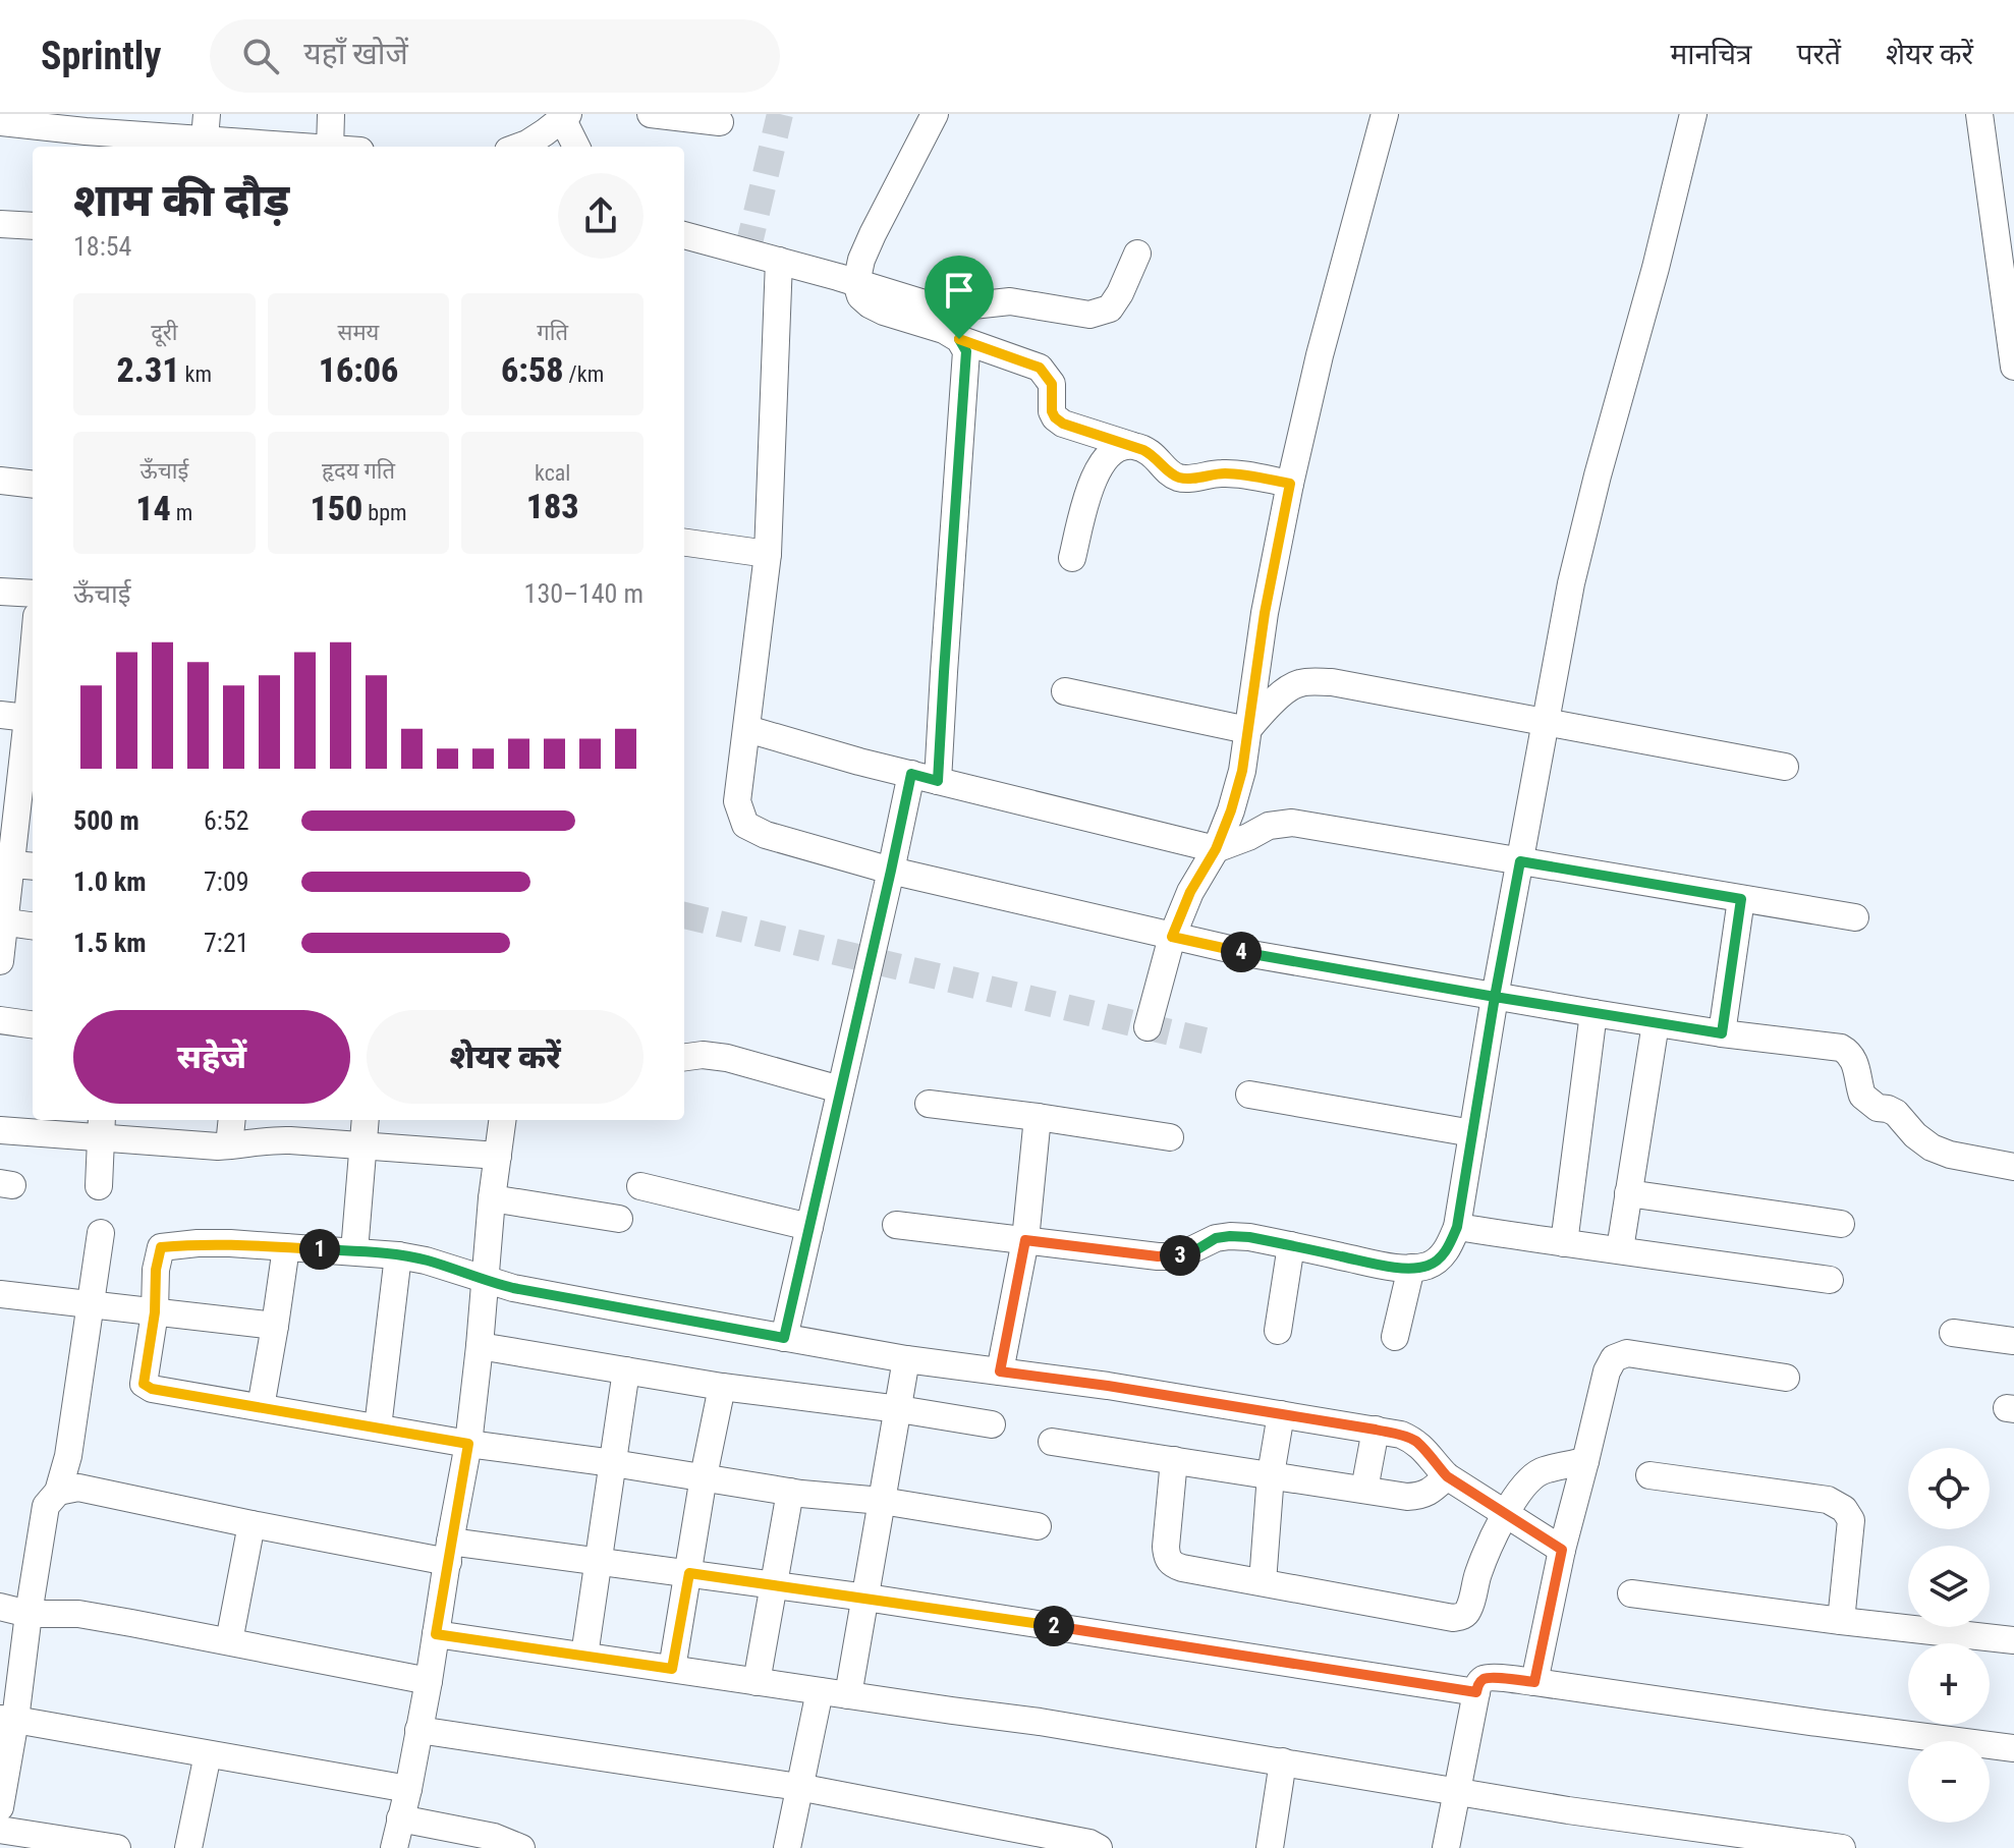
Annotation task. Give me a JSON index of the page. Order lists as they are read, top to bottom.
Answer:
{
  "page": {
    "header": "Sprintly",
    "search": "यहाँ खोजें",
    "nav": ["मानचित्र", "परतें", "शेयर करें"],
    "heading": ["शाम की दौड़", "18:54"],
    "stats": [
      ["दूरी", "2.31 km"],
      ["समय", "16:06"],
      ["गति", "6:58 /km"],
      ["ऊँचाई", "14 m"],
      ["हृदय गति", "150 bpm"],
      ["kcal", "183"]
    ],
    "chart": ["ऊँचाई", "130–140 m"],
    "list": [
      {
        "name": "500 m",
        "note": "6:52"
      },
      {
        "name": "1.0 km",
        "note": "7:09"
      },
      {
        "name": "1.5 km",
        "note": "7:21"
      }
    ],
    "pins": [
      "4",
      "1",
      "3",
      "2"
    ],
    "buttons": ["सहेजें", "शेयर करें"],
    "map_buttons": ["+", "−"]
  }
}
